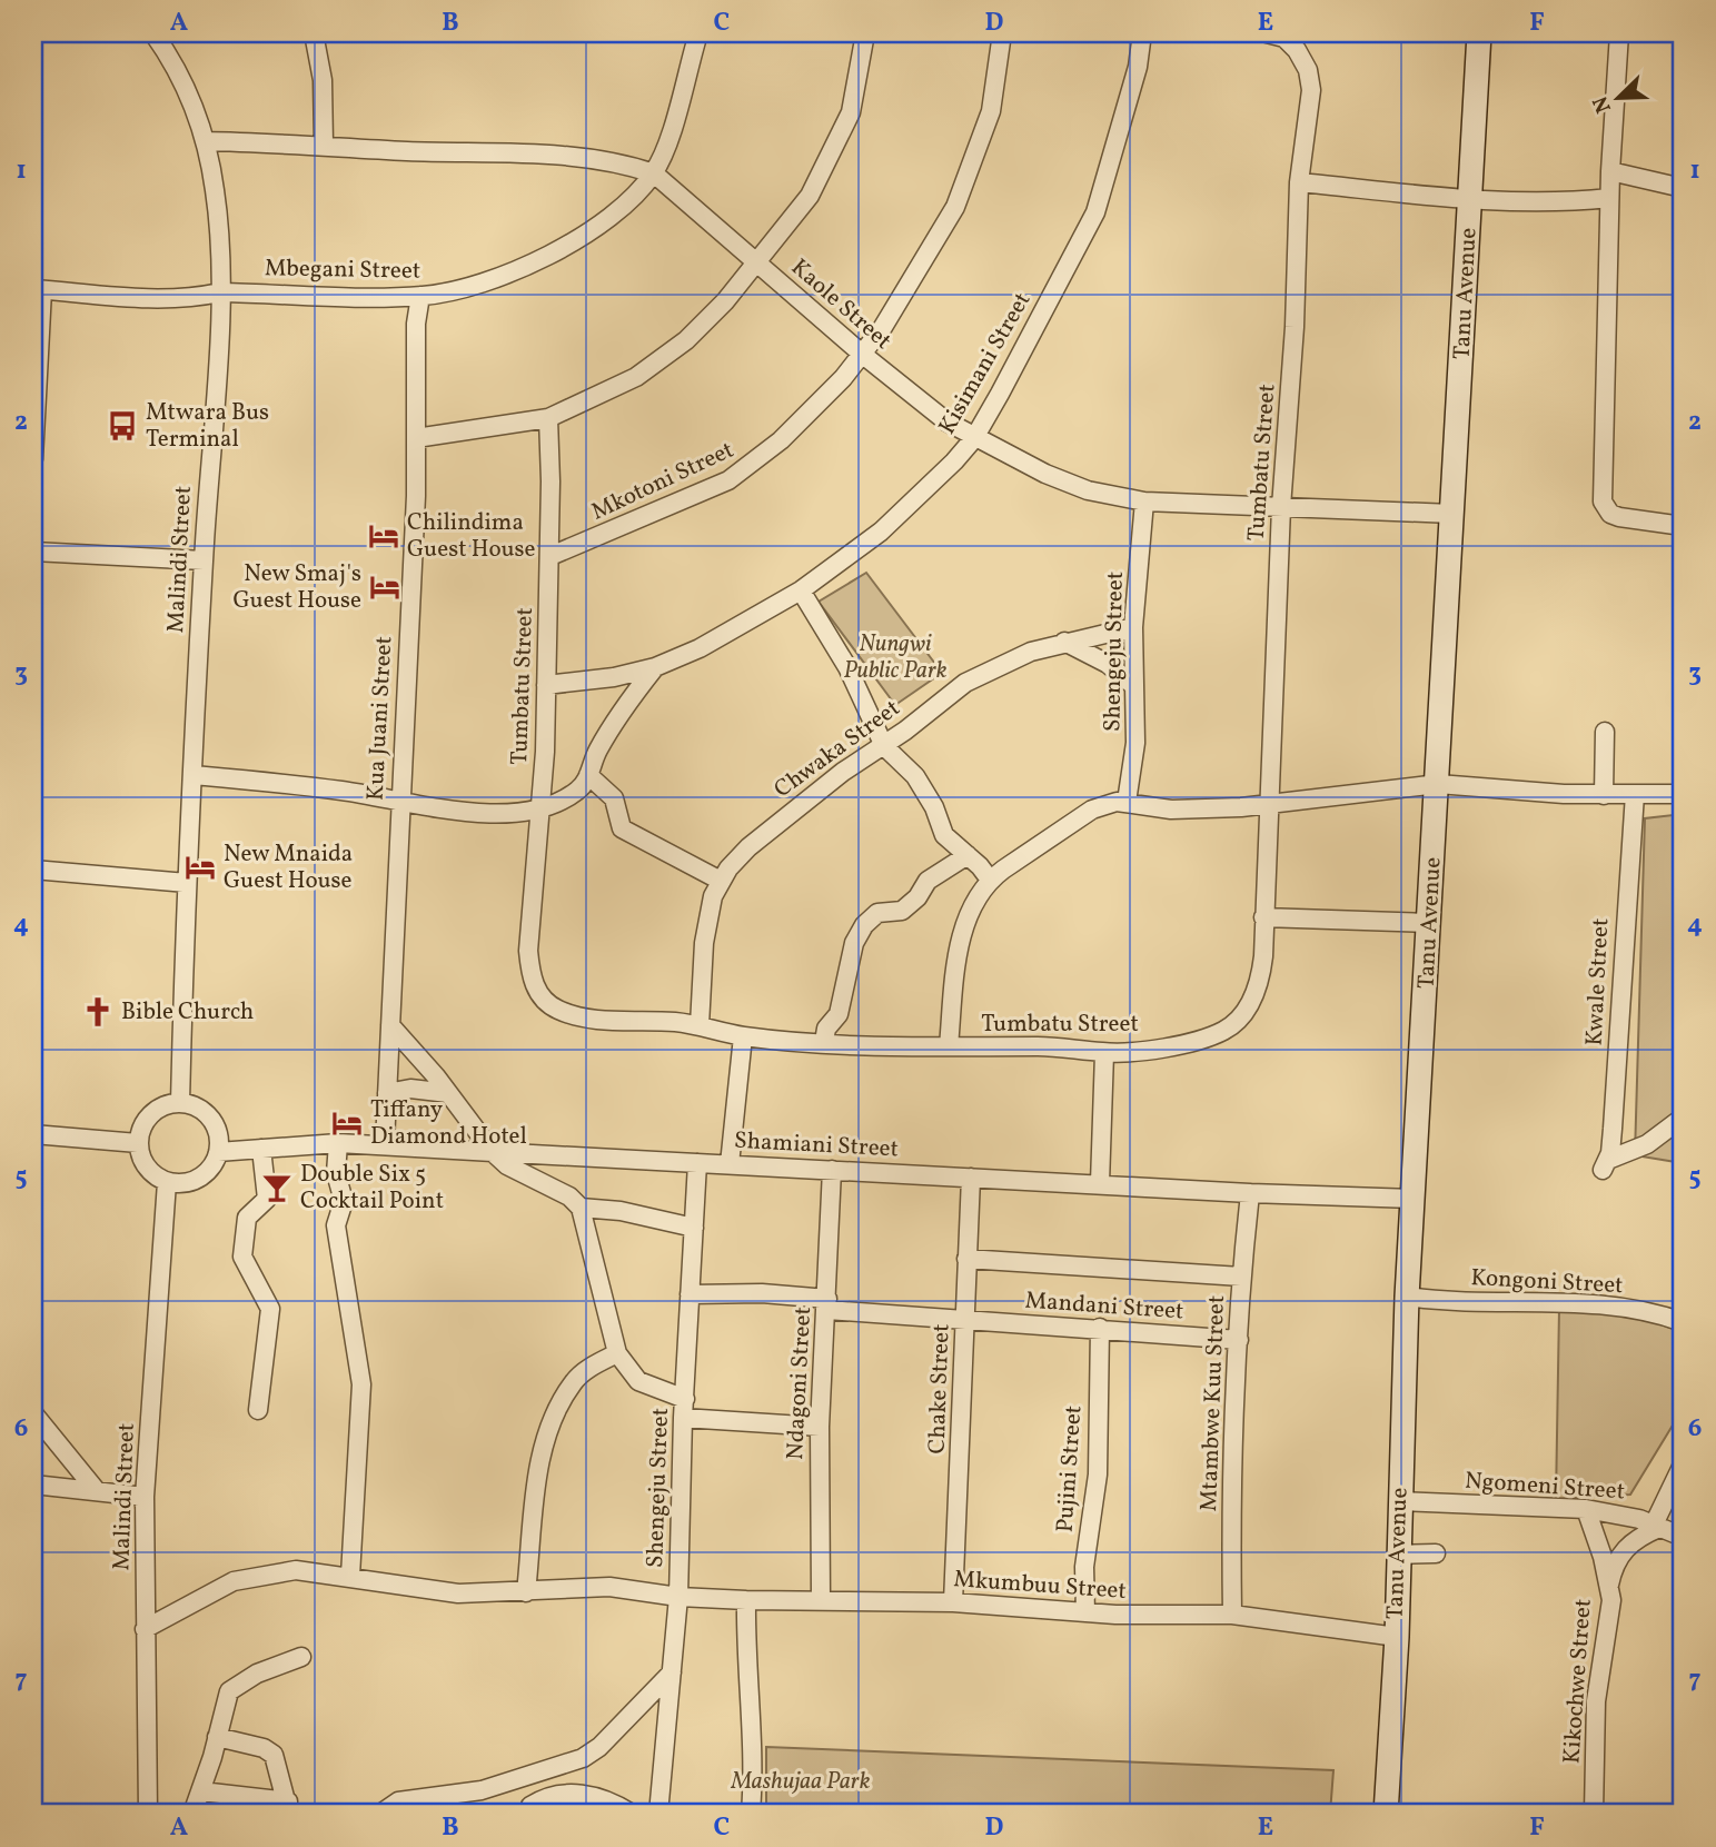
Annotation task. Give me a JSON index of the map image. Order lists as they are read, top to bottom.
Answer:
{
  "streets": {
    "street": [
      "Mbegani Street",
      "Tanu Avenue",
      "Kaole Street",
      "Kisimani Street",
      "Tumbatu Street",
      "Mkotoni Street",
      "Malindi Street",
      "Shengeju Street",
      "Kua Juani Street",
      "Chwaka Street",
      "Kwale Street",
      "Shamiani Street",
      "Kongoni Street",
      "Mandani Street",
      "Ndagoni Street",
      "Chake Street",
      "Mtambwe Kuu Street",
      "Pujini Street",
      "Ngomeni Street",
      "Mkumbuu Street",
      "Kikochwe Street"
    ]
  },
  "crossings": [
    ["Mbegani Street", "Kaole Street"],
    ["Mbegani Street", "Malindi Street"],
    ["Mbegani Street", "Kua Juani Street"],
    ["Tanu Avenue", "Kaole Street"],
    ["Tanu Avenue", "Shamiani Street"],
    ["Tanu Avenue", "Kongoni Street"],
    ["Tanu Avenue", "Ngomeni Street"],
    ["Tanu Avenue", "Mkumbuu Street"],
    ["Kaole Street", "Kisimani Street"],
    ["Kaole Street", "Tumbatu Street"],
    ["Kaole Street", "Mkotoni Street"],
    ["Kaole Street", "Malindi Street"],
    ["Kaole Street", "Shengeju Street"],
    ["Kisimani Street", "Tumbatu Street"],
    ["Tumbatu Street", "Mkotoni Street"],
    ["Tumbatu Street", "Chwaka Street"],
    ["Malindi Street", "Shamiani Street"],
    ["Malindi Street", "Mkumbuu Street"],
    ["Shengeju Street", "Chwaka Street"],
    ["Shengeju Street", "Shamiani Street"],
    ["Shengeju Street", "Mandani Street"],
    ["Shengeju Street", "Mkumbuu Street"],
    ["Kua Juani Street", "Shamiani Street"],
    ["Shamiani Street", "Ndagoni Street"],
    ["Shamiani Street", "Chake Street"],
    ["Shamiani Street", "Mtambwe Kuu Street"],
    ["Mandani Street", "Ndagoni Street"],
    ["Mandani Street", "Chake Street"],
    ["Mandani Street", "Mtambwe Kuu Street"],
    ["Mandani Street", "Pujini Street"],
    ["Ndagoni Street", "Mkumbuu Street"],
    ["Chake Street", "Mkumbuu Street"],
    ["Mtambwe Kuu Street", "Mkumbuu Street"],
    ["Pujini Street", "Mkumbuu Street"],
    ["Ngomeni Street", "Kikochwe Street"]
  ],
  "parks": ["Nungwi Public Park", "Mashujaa Park"],
  "places": {
    "bus stop": ["Mtwara Bus Terminal"],
    "hotel": [
      "Chilindima Guest House",
      "New Smaj's Guest House",
      "New Mnaida Guest House",
      "Tiffany Diamond Hotel"
    ],
    "church": ["Bible Church"],
    "bar": ["Double Six 5 Cocktail Point"]
  },
  "north": "bottom left",
  "grid": {
    "columns": [
      "A",
      "B",
      "C",
      "D",
      "E",
      "F"
    ],
    "rows": [
      "1",
      "2",
      "3",
      "4",
      "5",
      "6",
      "7"
    ]
  }
}
